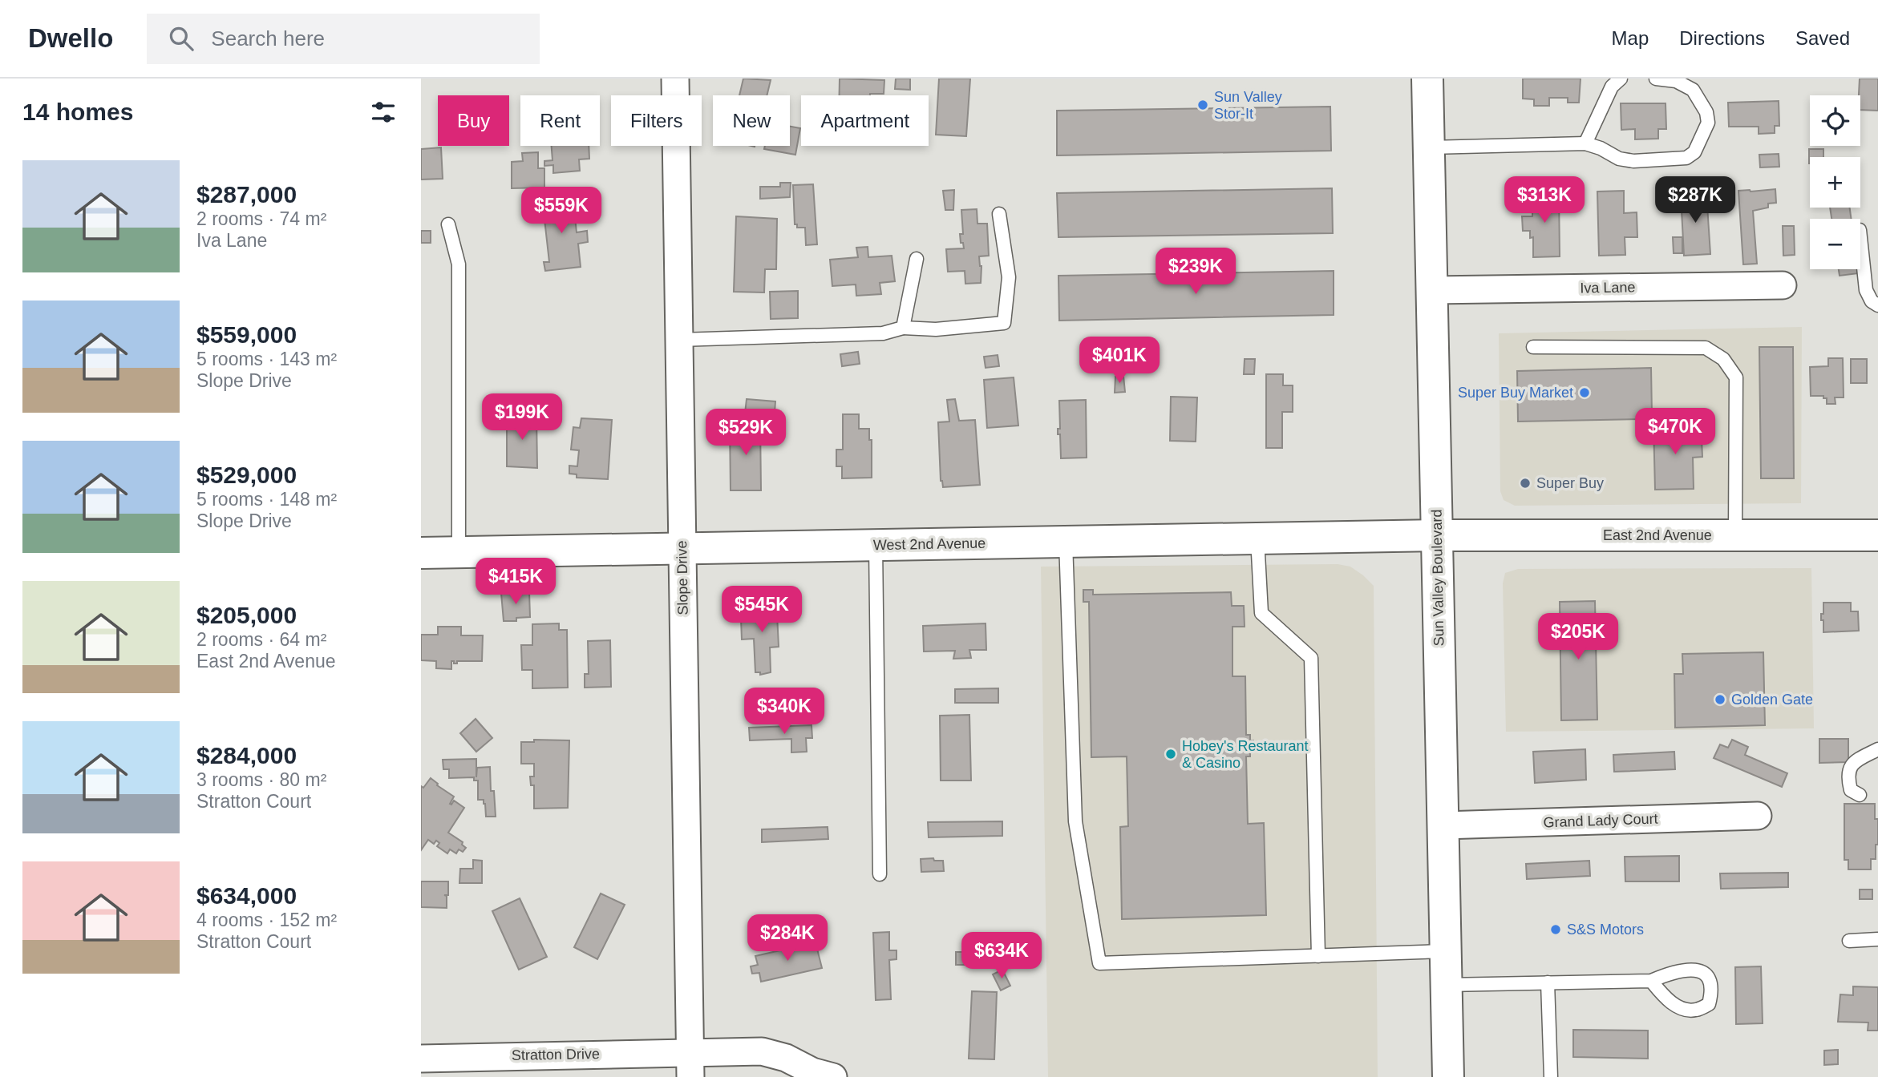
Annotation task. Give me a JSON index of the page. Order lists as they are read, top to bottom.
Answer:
{
  "streets": {
    "street": [
      "Iva Lane",
      "East 2nd Avenue",
      "West 2nd Avenue",
      "Slope Drive",
      "Sun Valley Boulevard",
      "Grand Lady Court",
      "Stratton Drive"
    ]
  },
  "crossings": [
    ["Iva Lane", "Sun Valley Boulevard"],
    ["East 2nd Avenue", "West 2nd Avenue"],
    ["East 2nd Avenue", "Sun Valley Boulevard"],
    ["West 2nd Avenue", "Slope Drive"],
    ["West 2nd Avenue", "Sun Valley Boulevard"],
    ["Slope Drive", "Stratton Drive"],
    ["Sun Valley Boulevard", "Grand Lady Court"]
  ],
  "places": [
    "Sun Valley Stor-It",
    "Super Buy Market",
    "Super Buy",
    "Golden Gate",
    "Hobey's Restaurant & Casino",
    "S&S Motors"
  ],
  "page": {
    "header": "Dwello",
    "search": "Search here",
    "nav": ["Map", "Directions", "Saved"],
    "heading": "14 homes",
    "map_buttons": ["+", "−"],
    "chip": [
      "Buy",
      "Rent",
      "Filters",
      "New",
      "Apartment"
    ],
    "list": [
      {
        "name": "$287,000",
        "note": "2 rooms · 74 m² · Iva Lane"
      },
      {
        "name": "$559,000",
        "note": "5 rooms · 143 m² · Slope Drive"
      },
      {
        "name": "$529,000",
        "note": "5 rooms · 148 m² · Slope Drive"
      },
      {
        "name": "$205,000",
        "note": "2 rooms · 64 m² · East 2nd Avenue"
      },
      {
        "name": "$284,000",
        "note": "3 rooms · 80 m² · Stratton Court"
      },
      {
        "name": "$634,000",
        "note": "4 rooms · 152 m² · Stratton Court"
      }
    ],
    "price": [
      "$313K",
      "$287K",
      "$559K",
      "$239K",
      "$401K",
      "$199K",
      "$470K",
      "$529K",
      "$415K",
      "$545K",
      "$205K",
      "$340K",
      "$284K",
      "$634K"
    ]
  }
}
